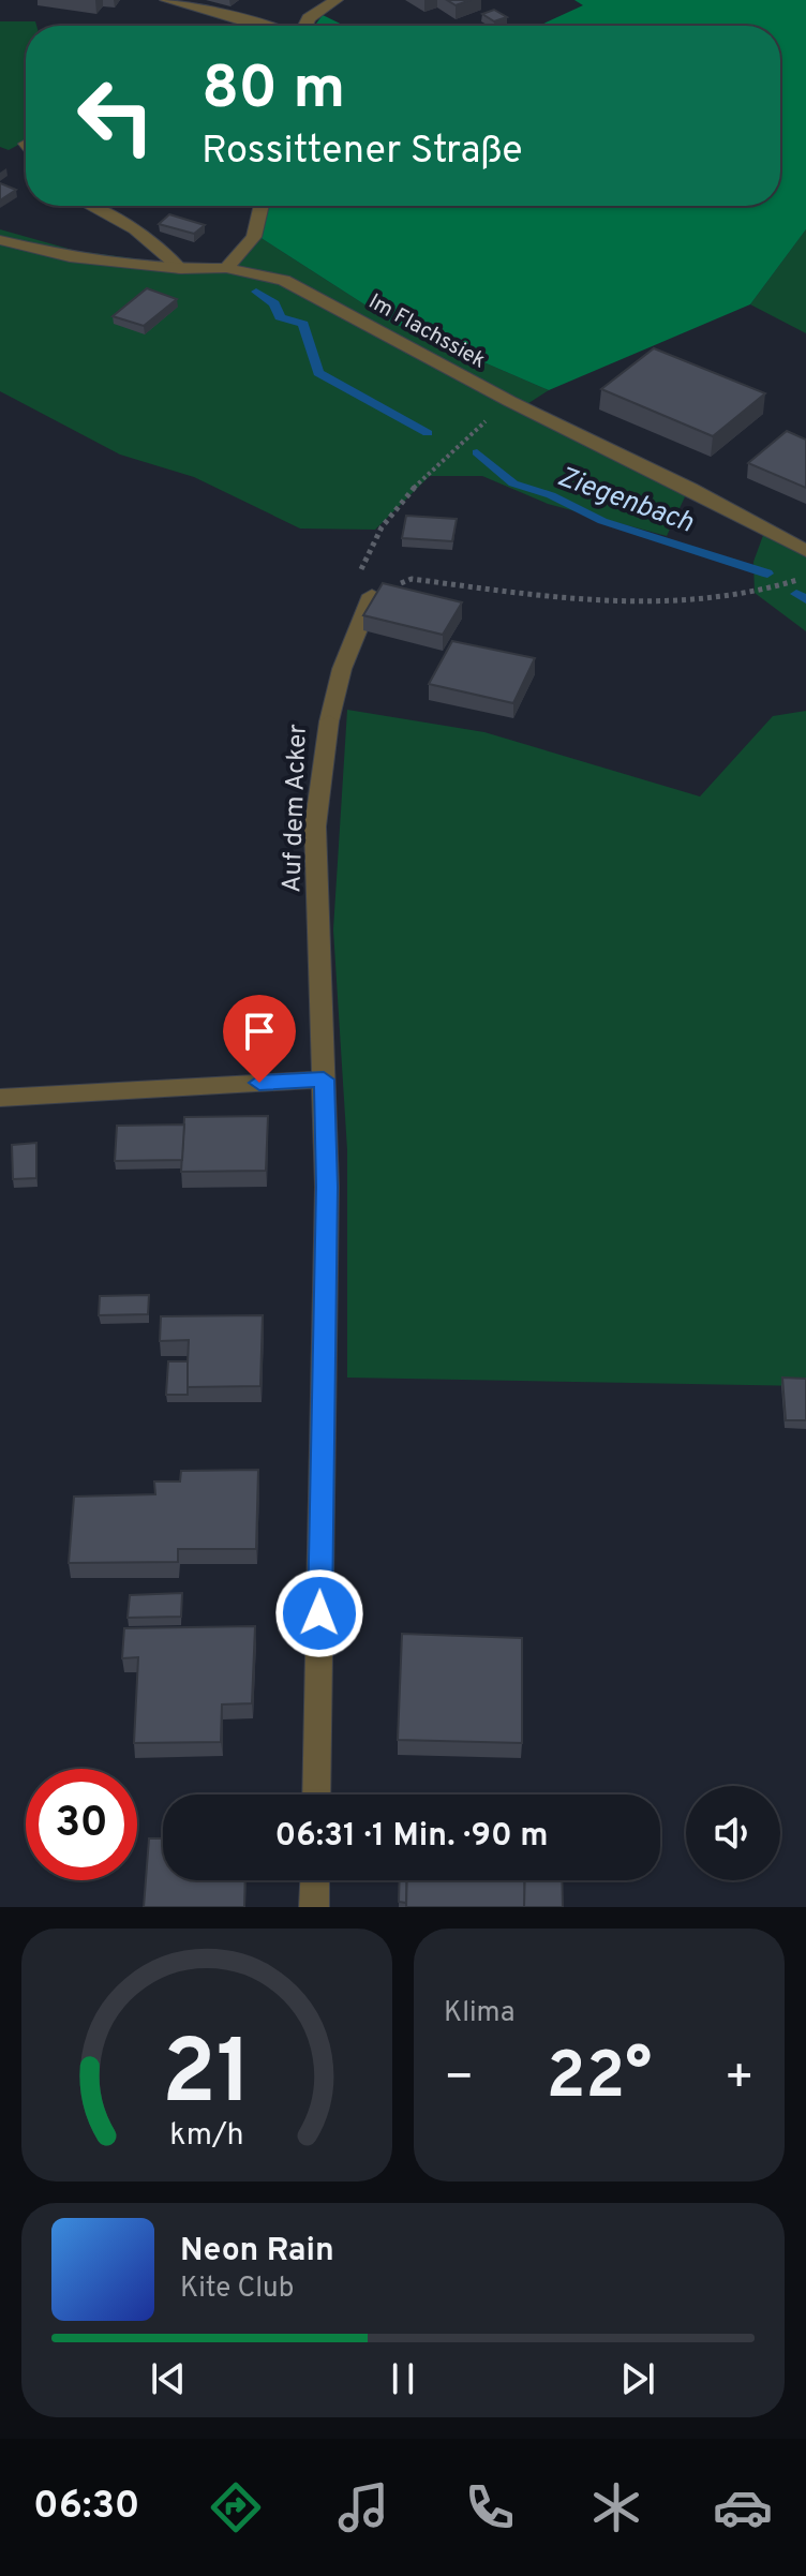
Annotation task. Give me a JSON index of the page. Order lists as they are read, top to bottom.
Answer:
{
  "streets": {
    "street": ["Im Flachssiek", "Auf dem Acker"]
  },
  "water": ["Ziegenbach"],
  "page": {
    "turn": ["80 m", "Rossittener Straße"],
    "limit": "30",
    "trip": "06:31 · 1 Min. · 90 m",
    "tile": "Klima",
    "heat": ["−", "22°", "+"],
    "song": ["Neon Rain", "Kite Club"],
    "tabs": "06:30",
    "gauge": ["21", "km/h"]
  }
}
